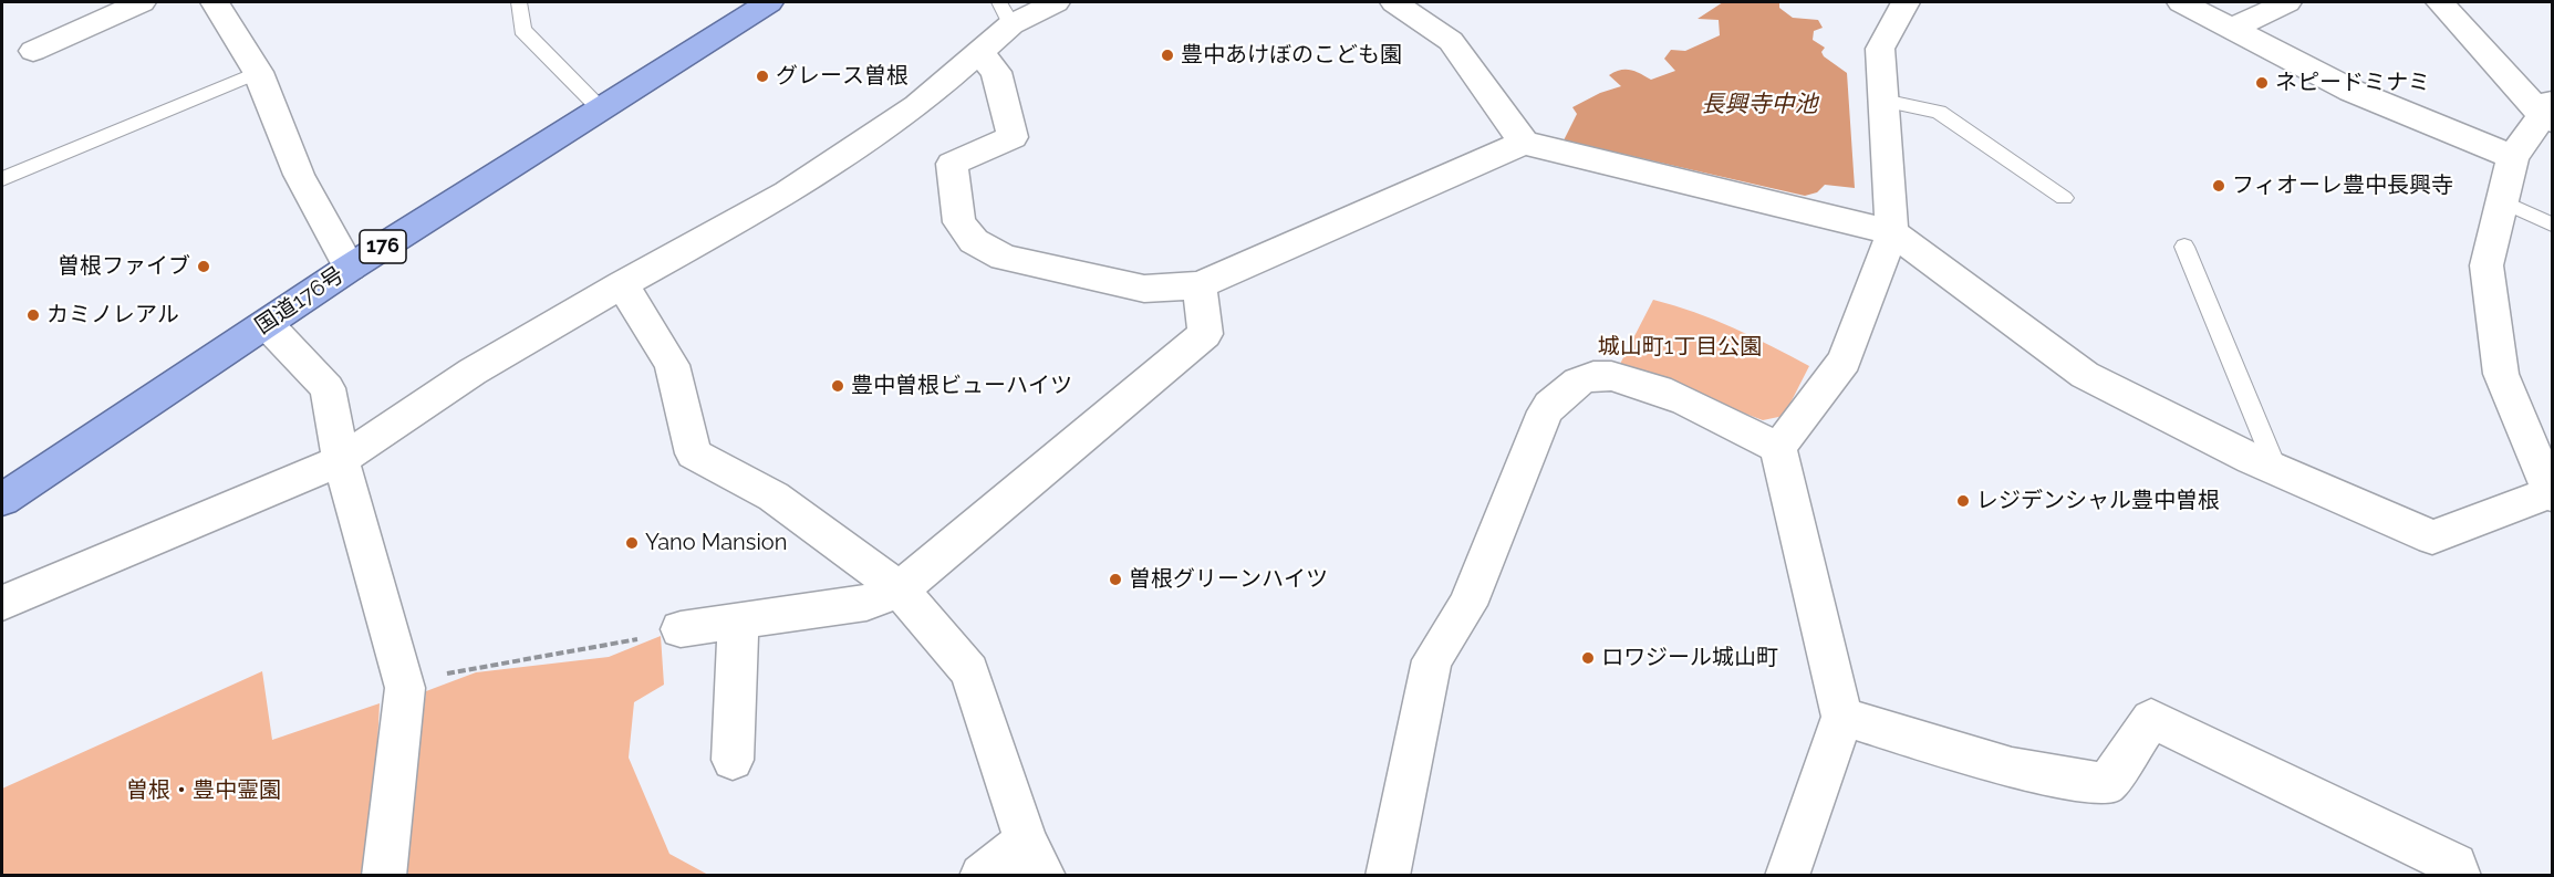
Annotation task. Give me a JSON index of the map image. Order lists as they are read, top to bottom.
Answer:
{
  "streets": {
    "highway": ["176", "国道176号"]
  },
  "water": ["長興寺中池"],
  "parks": ["城山町1丁目公園", "曽根・豊中霊園"],
  "places": [
    "豊中あけぼのこども園",
    "グレース曽根",
    "ネピードミナミ",
    "フィオーレ豊中長興寺",
    "曽根ファイブ",
    "カミノレアル",
    "豊中曽根ビューハイツ",
    "レジデンシャル豊中曽根",
    "Yano Mansion",
    "曽根グリーンハイツ",
    "ロワジール城山町"
  ]
}
